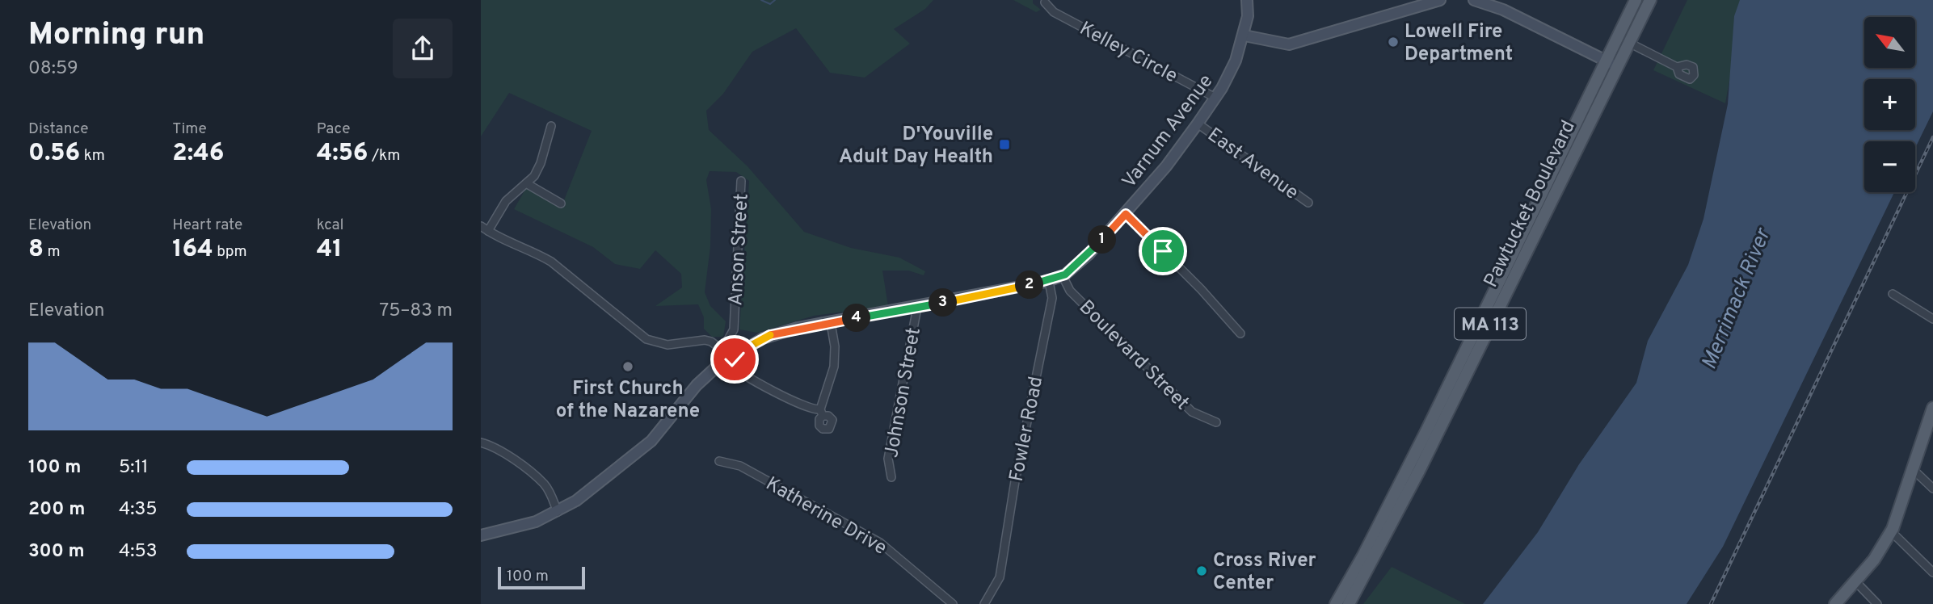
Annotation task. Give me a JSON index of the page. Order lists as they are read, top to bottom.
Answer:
{
  "streets": {
    "main road": ["Varnum Avenue", "Pawtucket Boulevard", "MA 113"],
    "street": [
      "Kelley Circle",
      "East Avenue",
      "Anson Street",
      "Boulevard Street",
      "Johnson Street",
      "Fowler Road",
      "Katherine Drive"
    ]
  },
  "crossings": [
    ["Kelley Circle", "Varnum Avenue"],
    ["Varnum Avenue", "East Avenue"],
    ["Varnum Avenue", "Anson Street"],
    ["Varnum Avenue", "Boulevard Street"],
    ["Varnum Avenue", "Johnson Street"],
    ["Varnum Avenue", "Fowler Road"]
  ],
  "water": ["Merrimack River"],
  "places": {
    "other": ["Lowell Fire Department", "First Church of the Nazarene", "Cross River Center"],
    "transit": ["D'Youville Adult Day Health"]
  },
  "scale_bar": "100 m",
  "north": "top left",
  "page": {
    "heading": ["Morning run", "08:59"],
    "map_buttons": ["+", "−"],
    "stats": [
      ["Distance", "0.56 km"],
      ["Time", "2:46"],
      ["Pace", "4:56 /km"],
      ["Elevation", "8 m"],
      ["Heart rate", "164 bpm"],
      ["kcal", "41"]
    ],
    "pins": [
      "1",
      "2",
      "3",
      "4"
    ],
    "chart": ["Elevation", "75–83 m"],
    "list": [
      {
        "name": "100 m",
        "note": "5:11"
      },
      {
        "name": "200 m",
        "note": "4:35"
      },
      {
        "name": "300 m",
        "note": "4:53"
      }
    ],
    "scale": "100 m"
  }
}
